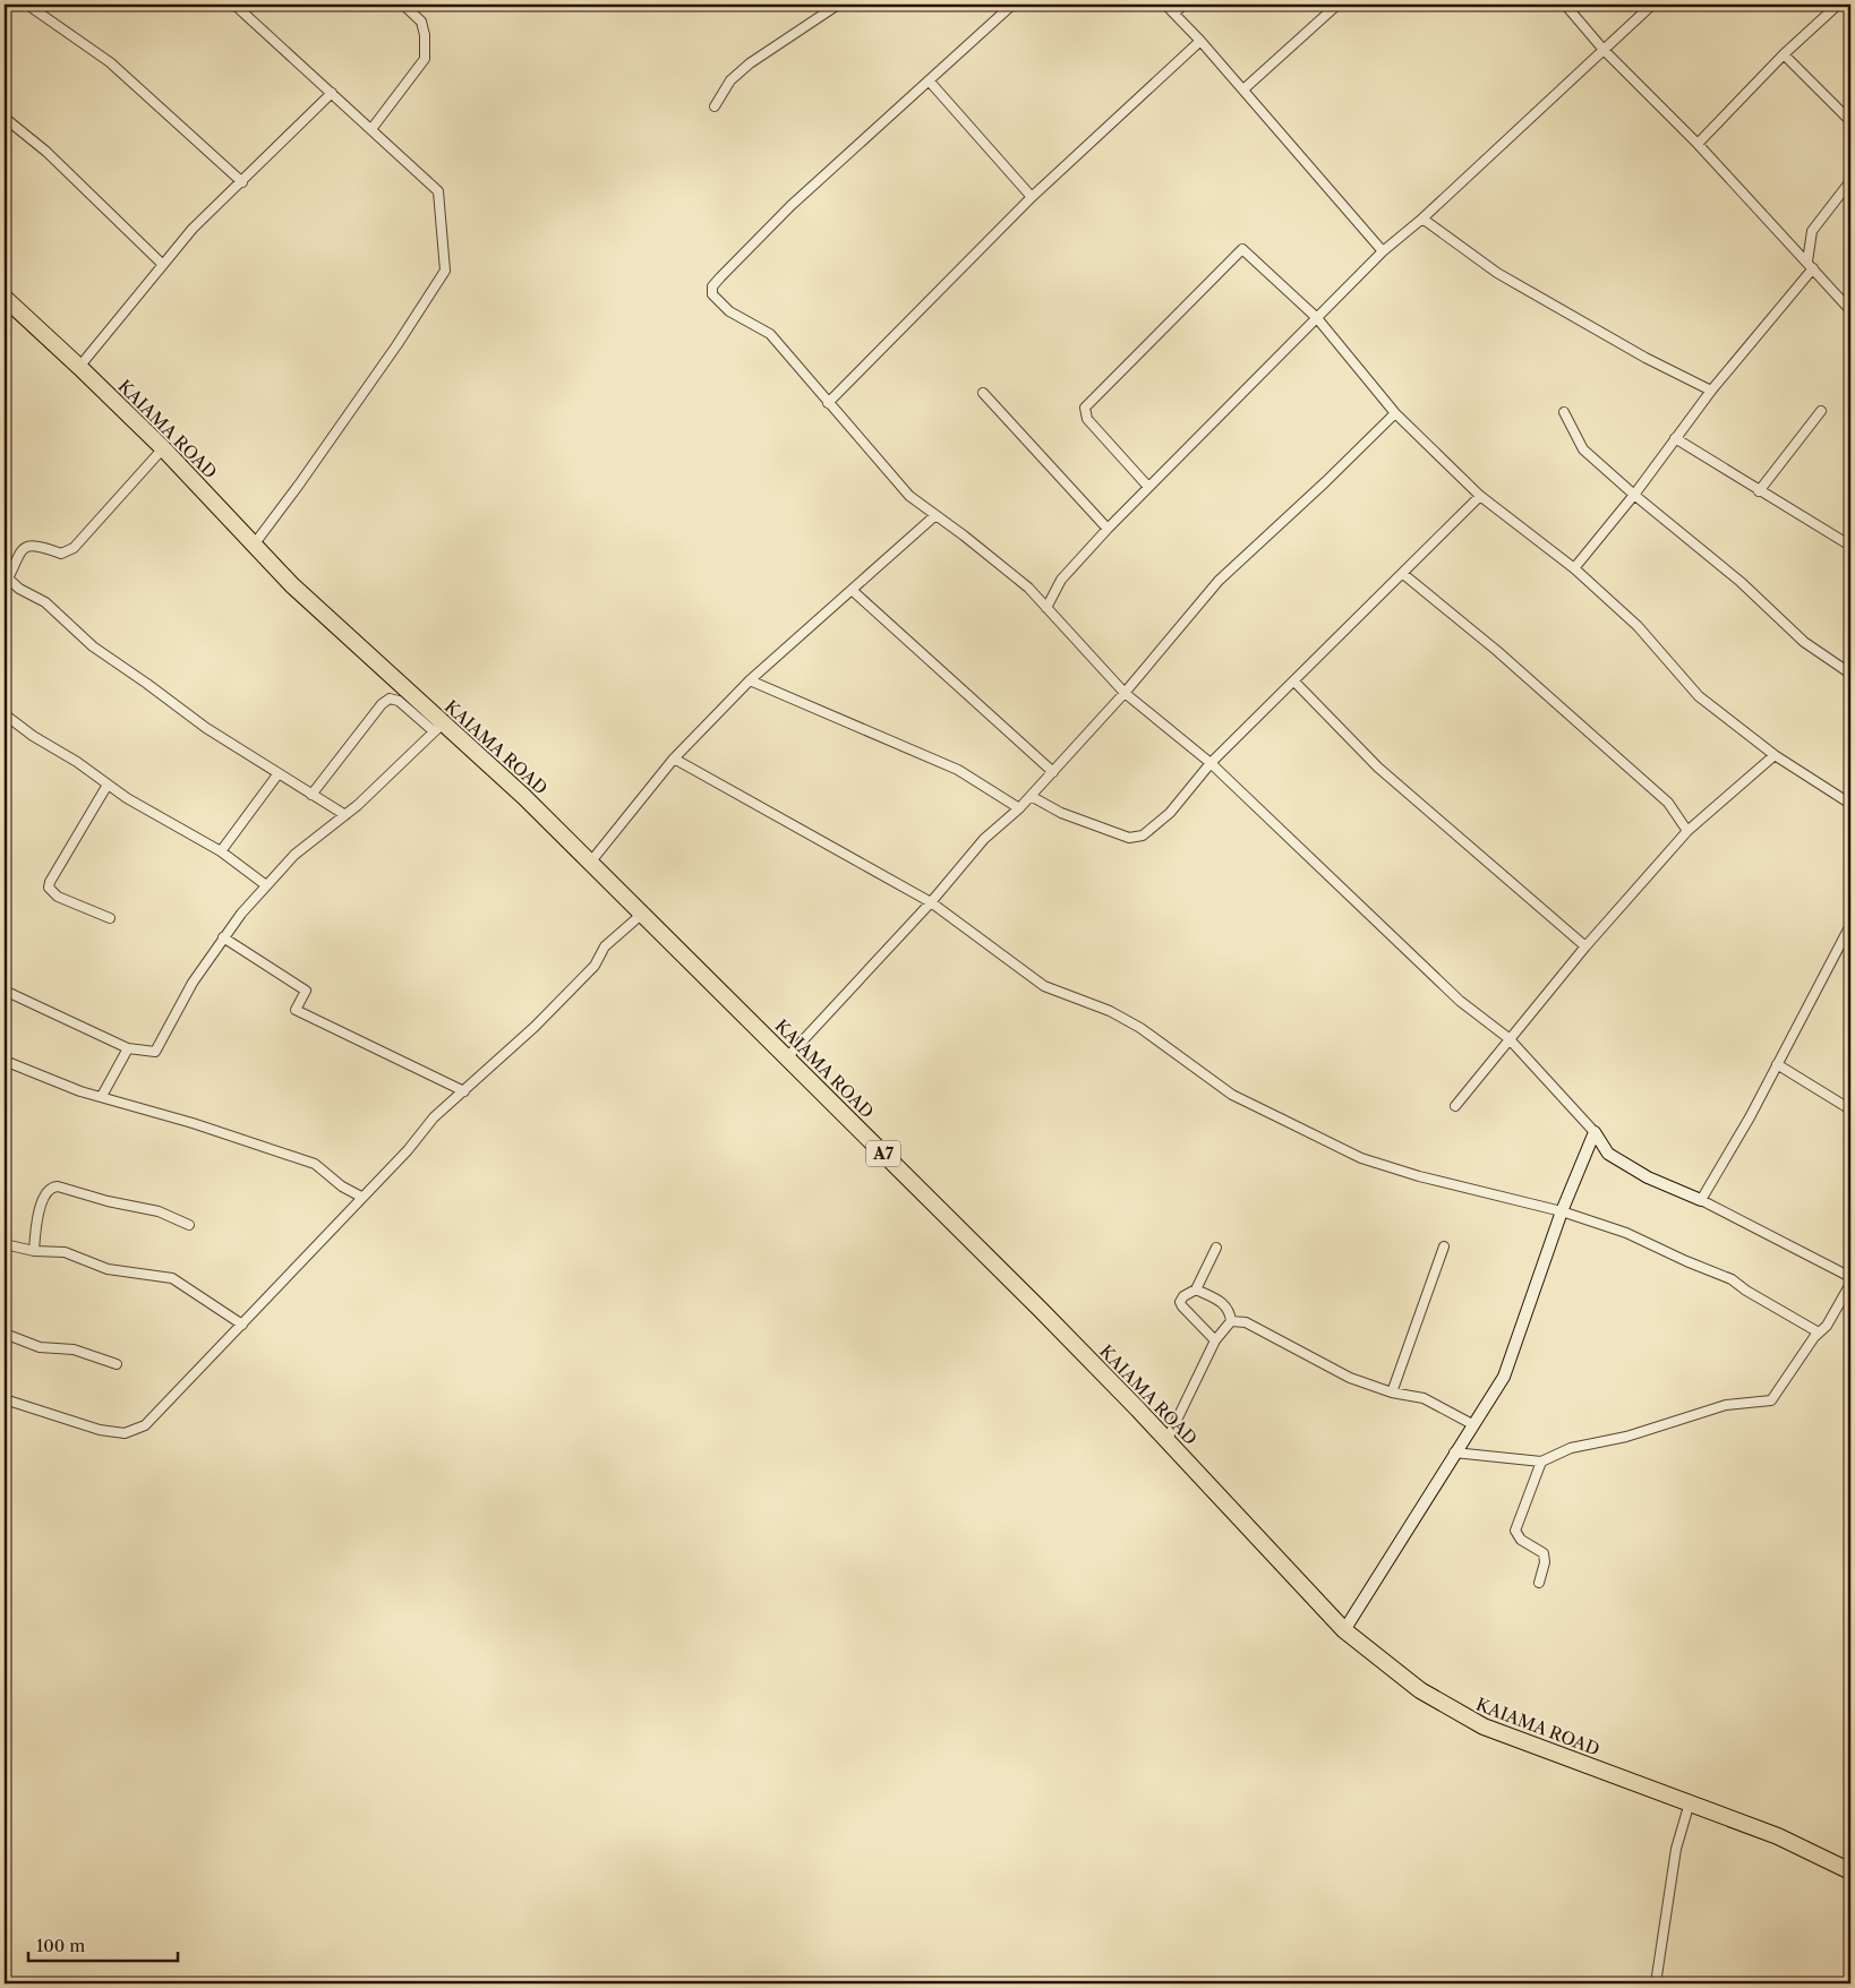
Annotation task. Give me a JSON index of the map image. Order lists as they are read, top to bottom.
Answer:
{
  "streets": {
    "highway": ["KAIAMA ROAD", "A7"]
  },
  "scale_bar": "100 m"
}
